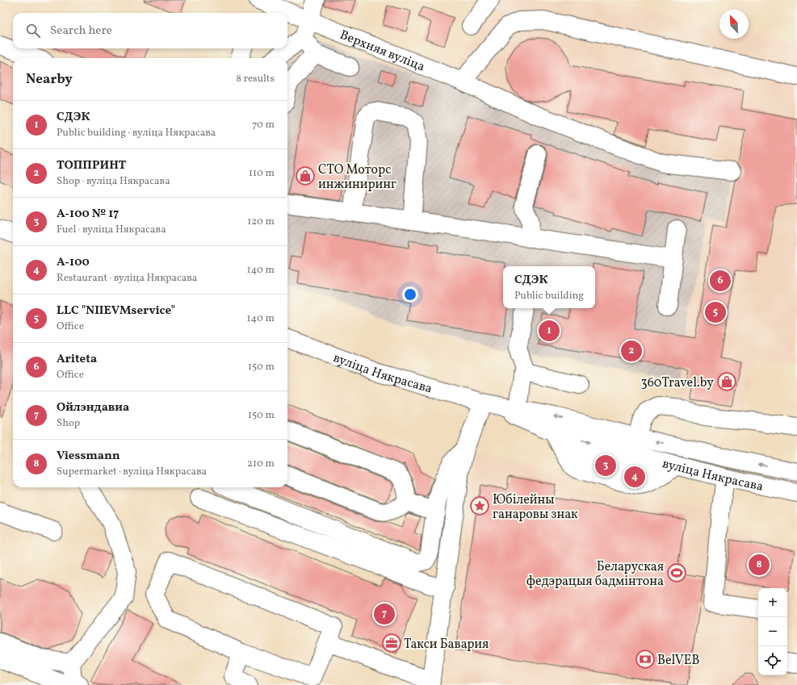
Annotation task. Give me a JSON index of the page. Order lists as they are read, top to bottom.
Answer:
{
  "streets": {
    "main road": ["Верхняя вуліца", "вуліца Някрасава"]
  },
  "places": {
    "shop": ["СТО Моторс инжиниринг", "360Travel.by"],
    "place": ["Юбілейны ганаровы знак"],
    "sports": ["Беларуская федэрацыя бадмінтона"],
    "office": ["Такси Бавария"],
    "bank": ["BelVEB"]
  },
  "north": "top left",
  "page": {
    "search": "Search here",
    "heading": ["Nearby", "8 results"],
    "list": [
      {
        "mark": "1",
        "name": "СДЭК",
        "note": "Public building · вуліца Някрасава",
        "value": "70 m"
      },
      {
        "mark": "2",
        "name": "ТОППРИНТ",
        "note": "Shop · вуліца Някрасава",
        "value": "110 m"
      },
      {
        "mark": "3",
        "name": "А-100 № 17",
        "note": "Fuel · вуліца Някрасава",
        "value": "120 m"
      },
      {
        "mark": "4",
        "name": "А-100",
        "note": "Restaurant · вуліца Някрасава",
        "value": "140 m"
      },
      {
        "mark": "5",
        "name": "LLC \"NIIEVMservice\"",
        "note": "Office",
        "value": "140 m"
      },
      {
        "mark": "6",
        "name": "Ariteta",
        "note": "Office",
        "value": "150 m"
      },
      {
        "mark": "7",
        "name": "Ойлэндавиа",
        "note": "Shop",
        "value": "150 m"
      },
      {
        "mark": "8",
        "name": "Viessmann",
        "note": "Supermarket · вуліца Някрасава",
        "value": "210 m"
      }
    ],
    "popup": ["СДЭК", "Public building"],
    "pins": [
      "6",
      "5",
      "1",
      "2",
      "3",
      "4",
      "8",
      "7"
    ],
    "map_buttons": ["+", "−"]
  }
}
